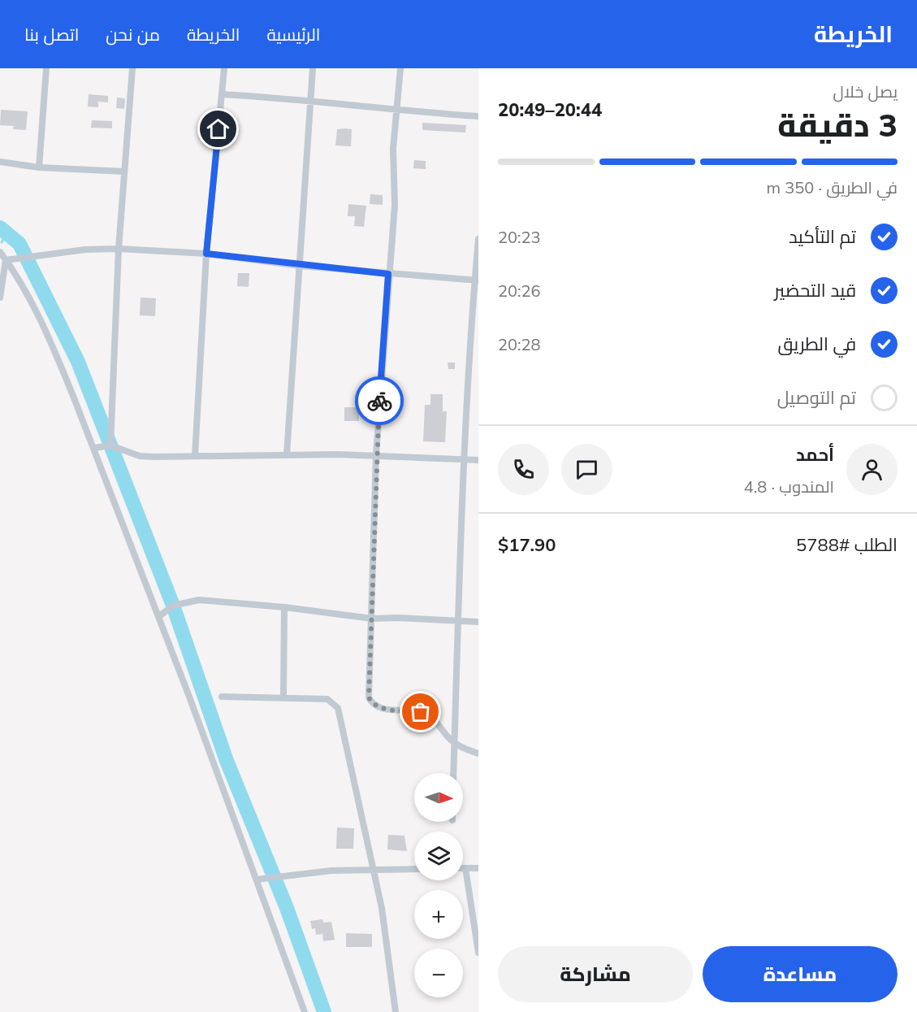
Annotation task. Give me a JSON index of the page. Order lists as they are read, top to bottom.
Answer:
{
  "north": "right",
  "page": {
    "header": "الخريطة",
    "nav": [
      "الرئيسية",
      "الخريطة",
      "من نحن",
      "اتصل بنا"
    ],
    "heading": ["3 دقيقة", "يصل خلال", "20:44–20:49"],
    "panel": [
      "أحمد",
      "المندوب · 4.8",
      "الطلب #5788",
      "$17.90"
    ],
    "bar": "في الطريق · 350 m",
    "list": [
      ["تم التأكيد", "20:23"],
      ["قيد التحضير", "20:26"],
      ["في الطريق", "20:28"],
      "تم التوصيل"
    ],
    "map_buttons": ["+", "−"],
    "buttons": ["مساعدة", "مشاركة"]
  }
}
